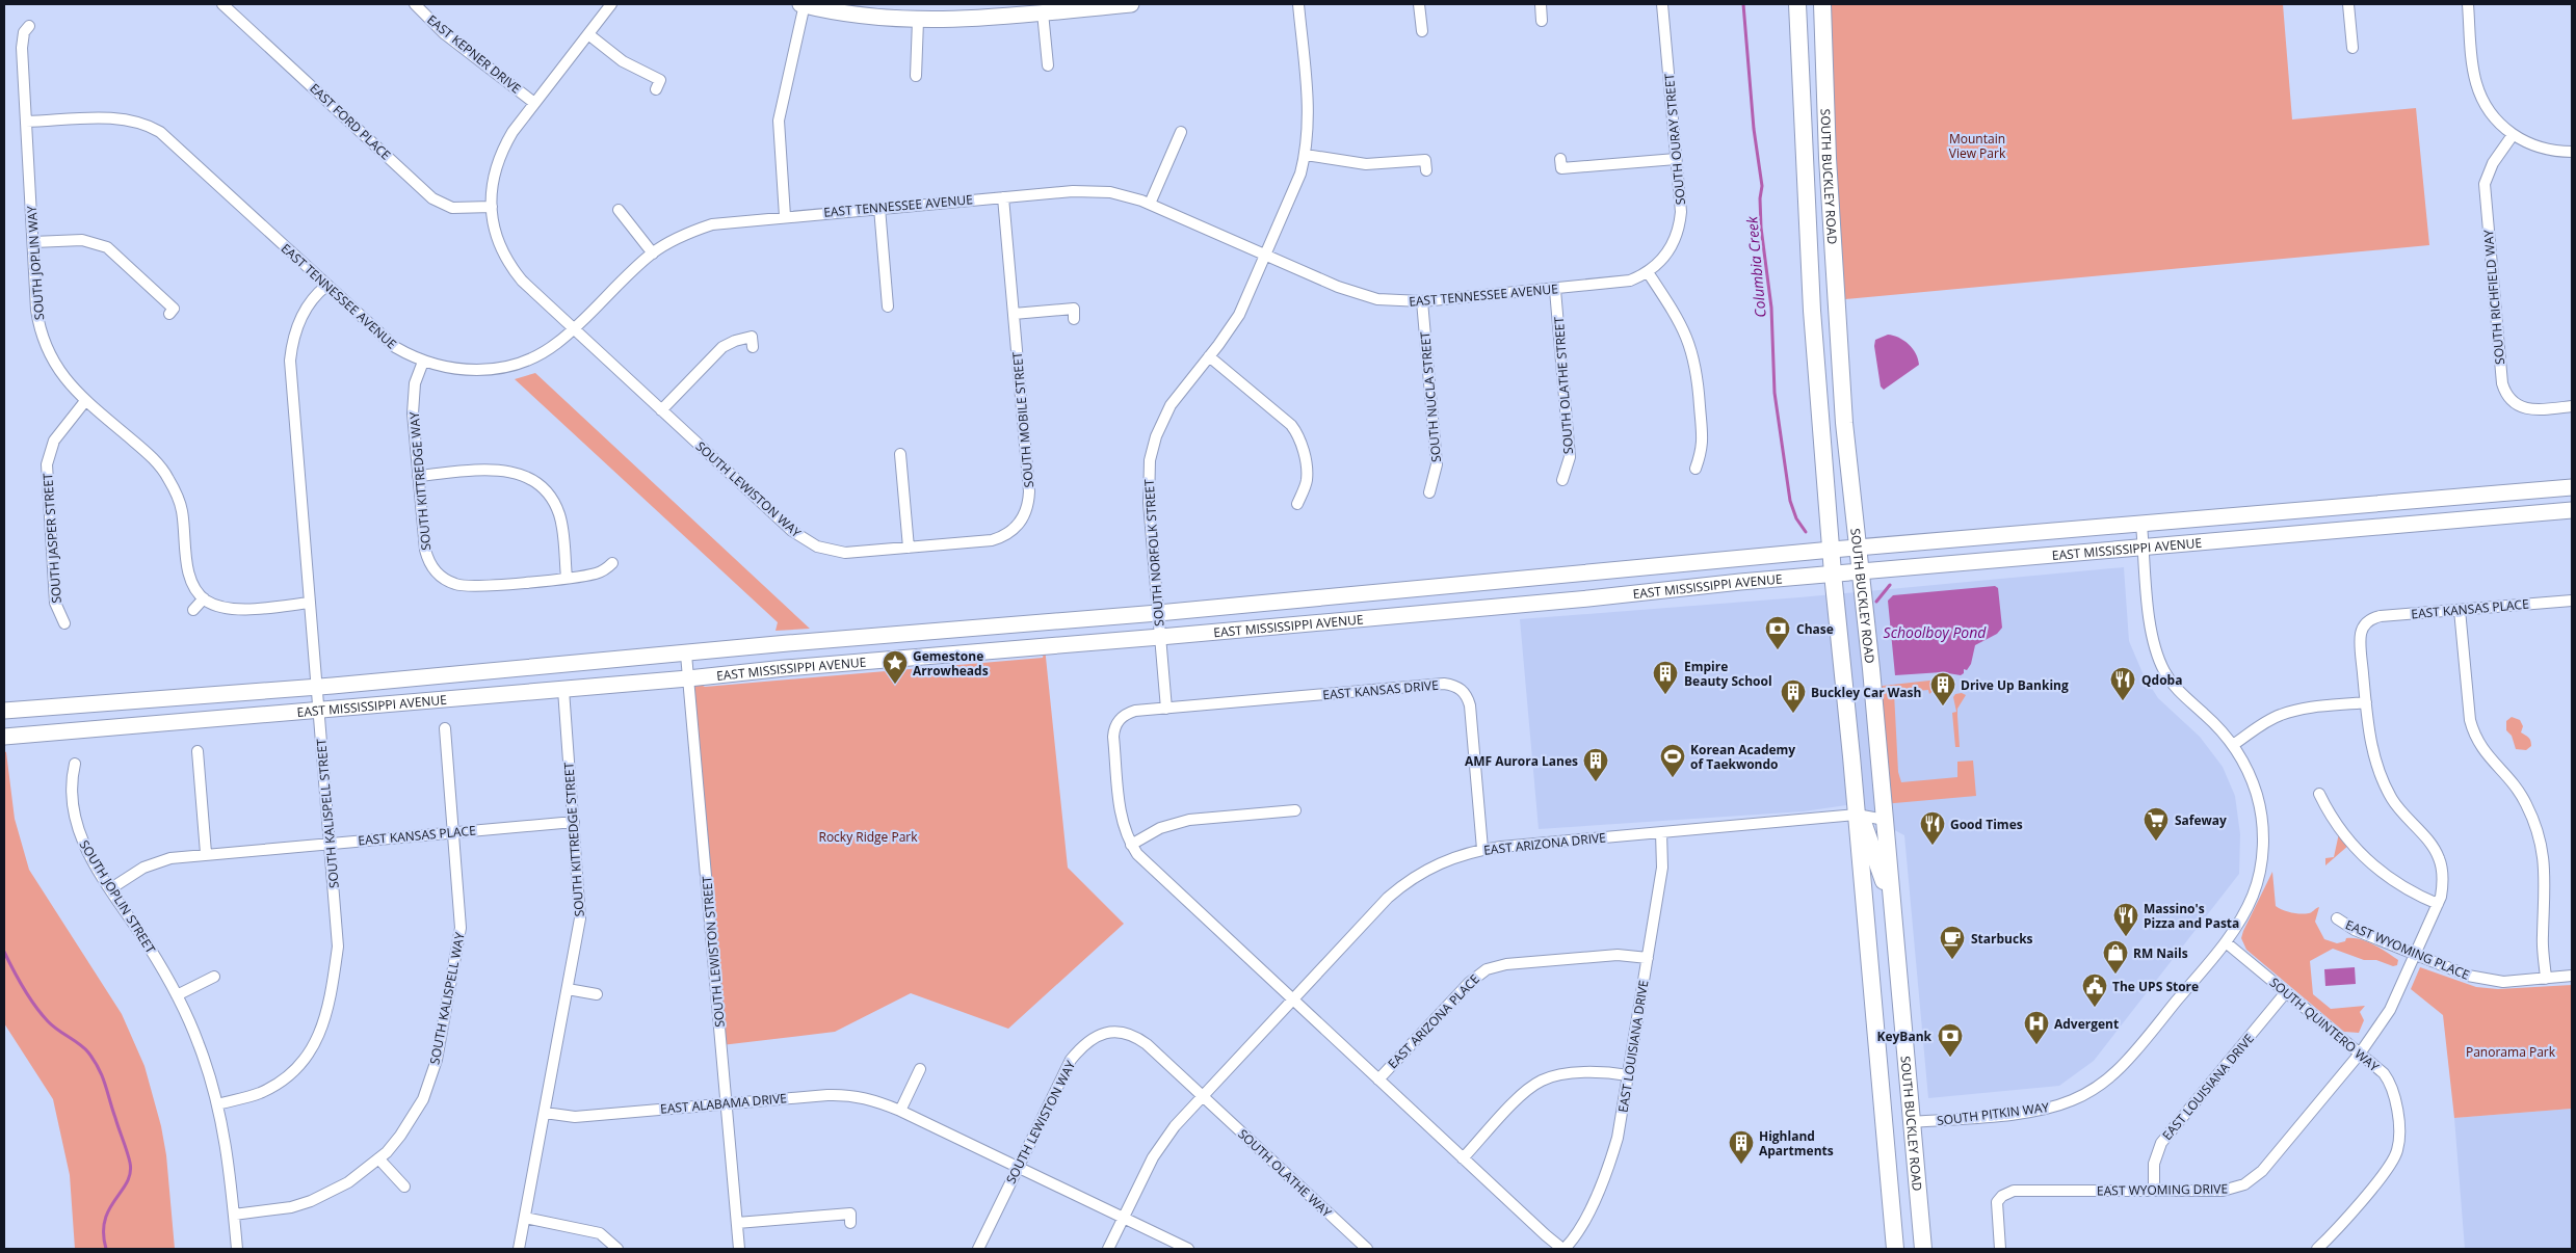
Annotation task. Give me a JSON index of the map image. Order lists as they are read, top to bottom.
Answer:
{
  "streets": {
    "main road": ["SOUTH BUCKLEY ROAD", "EAST MISSISSIPPI AVENUE"],
    "street": [
      "EAST KEPNER DRIVE",
      "EAST FORD PLACE",
      "SOUTH OURAY STREET",
      "EAST TENNESSEE AVENUE",
      "SOUTH JOPLIN WAY",
      "SOUTH RICHFIELD WAY",
      "SOUTH OLATHE STREET",
      "SOUTH NUCLA STREET",
      "SOUTH MOBILE STREET",
      "SOUTH KITTREDGE WAY",
      "SOUTH LEWISTON WAY",
      "SOUTH JASPER STREET",
      "SOUTH NORFOLK STREET",
      "EAST KANSAS PLACE",
      "EAST KANSAS DRIVE",
      "SOUTH KALISPELL STREET",
      "SOUTH KITTREDGE STREET",
      "EAST ARIZONA DRIVE",
      "SOUTH JOPLIN STREET",
      "EAST WYOMING PLACE",
      "SOUTH LEWISTON STREET",
      "SOUTH KALISPELL WAY",
      "EAST ARIZONA PLACE",
      "SOUTH QUINTERO WAY",
      "EAST LOUISIANA DRIVE",
      "EAST ALABAMA DRIVE",
      "SOUTH PITKIN WAY",
      "SOUTH OLATHE WAY",
      "EAST WYOMING DRIVE"
    ]
  },
  "crossings": [
    ["SOUTH OURAY STREET", "EAST TENNESSEE AVENUE"],
    ["SOUTH BUCKLEY ROAD", "EAST MISSISSIPPI AVENUE"],
    ["SOUTH BUCKLEY ROAD", "EAST ARIZONA DRIVE"],
    ["SOUTH BUCKLEY ROAD", "SOUTH PITKIN WAY"],
    ["EAST TENNESSEE AVENUE", "SOUTH JOPLIN WAY"],
    ["EAST TENNESSEE AVENUE", "SOUTH OLATHE STREET"],
    ["EAST TENNESSEE AVENUE", "SOUTH NUCLA STREET"],
    ["EAST TENNESSEE AVENUE", "SOUTH MOBILE STREET"],
    ["EAST TENNESSEE AVENUE", "SOUTH KITTREDGE WAY"],
    ["EAST TENNESSEE AVENUE", "SOUTH LEWISTON WAY"],
    ["EAST TENNESSEE AVENUE", "SOUTH NORFOLK STREET"],
    ["EAST TENNESSEE AVENUE", "SOUTH KALISPELL STREET"],
    ["SOUTH JOPLIN WAY", "SOUTH JASPER STREET"],
    ["SOUTH MOBILE STREET", "SOUTH LEWISTON WAY"],
    ["SOUTH LEWISTON WAY", "EAST ARIZONA DRIVE"],
    ["SOUTH LEWISTON WAY", "EAST ALABAMA DRIVE"],
    ["SOUTH LEWISTON WAY", "SOUTH OLATHE WAY"],
    ["EAST MISSISSIPPI AVENUE", "SOUTH NORFOLK STREET"],
    ["EAST MISSISSIPPI AVENUE", "SOUTH KALISPELL STREET"],
    ["EAST MISSISSIPPI AVENUE", "SOUTH KITTREDGE STREET"],
    ["EAST MISSISSIPPI AVENUE", "SOUTH LEWISTON STREET"],
    ["EAST MISSISSIPPI AVENUE", "SOUTH PITKIN WAY"],
    ["SOUTH NORFOLK STREET", "EAST KANSAS DRIVE"],
    ["EAST KANSAS PLACE", "SOUTH KALISPELL STREET"],
    ["EAST KANSAS PLACE", "SOUTH KITTREDGE STREET"],
    ["EAST KANSAS PLACE", "SOUTH JOPLIN STREET"],
    ["EAST KANSAS PLACE", "SOUTH KALISPELL WAY"],
    ["EAST KANSAS PLACE", "EAST WYOMING DRIVE"],
    ["EAST KANSAS DRIVE", "EAST ARIZONA DRIVE"],
    ["SOUTH KALISPELL STREET", "SOUTH JOPLIN STREET"],
    ["SOUTH KITTREDGE STREET", "EAST ALABAMA DRIVE"],
    ["EAST ARIZONA DRIVE", "EAST LOUISIANA DRIVE"],
    ["EAST ARIZONA DRIVE", "EAST ALABAMA DRIVE"],
    ["EAST ARIZONA DRIVE", "SOUTH OLATHE WAY"],
    ["SOUTH JOPLIN STREET", "SOUTH KALISPELL WAY"],
    ["EAST WYOMING PLACE", "EAST WYOMING DRIVE"],
    ["SOUTH LEWISTON STREET", "EAST ALABAMA DRIVE"],
    ["EAST ARIZONA PLACE", "EAST LOUISIANA DRIVE"],
    ["SOUTH QUINTERO WAY", "EAST LOUISIANA DRIVE"],
    ["SOUTH QUINTERO WAY", "SOUTH PITKIN WAY"],
    ["SOUTH QUINTERO WAY", "EAST WYOMING DRIVE"],
    ["EAST LOUISIANA DRIVE", "EAST WYOMING DRIVE"]
  ],
  "water": ["Columbia Creek", "Schoolboy Pond"],
  "parks": ["Mountain View Park", "Rocky Ridge Park", "Panorama Park"],
  "places": {
    "bank": ["Chase", "KeyBank"],
    "place": ["Gemestone Arrowheads"],
    "building": [
      "Empire Beauty School",
      "Drive Up Banking",
      "Buckley Car Wash",
      "AMF Aurora Lanes",
      "Highland Apartments"
    ],
    "restaurant": ["Qdoba", "Good Times", "Massino's Pizza and Pasta"],
    "sports": ["Korean Academy of Taekwondo"],
    "supermarket": ["Safeway"],
    "cafe": ["Starbucks"],
    "shop": ["RM Nails"],
    "public building": ["The UPS Store"],
    "hospital": ["Advergent"]
  }
}
